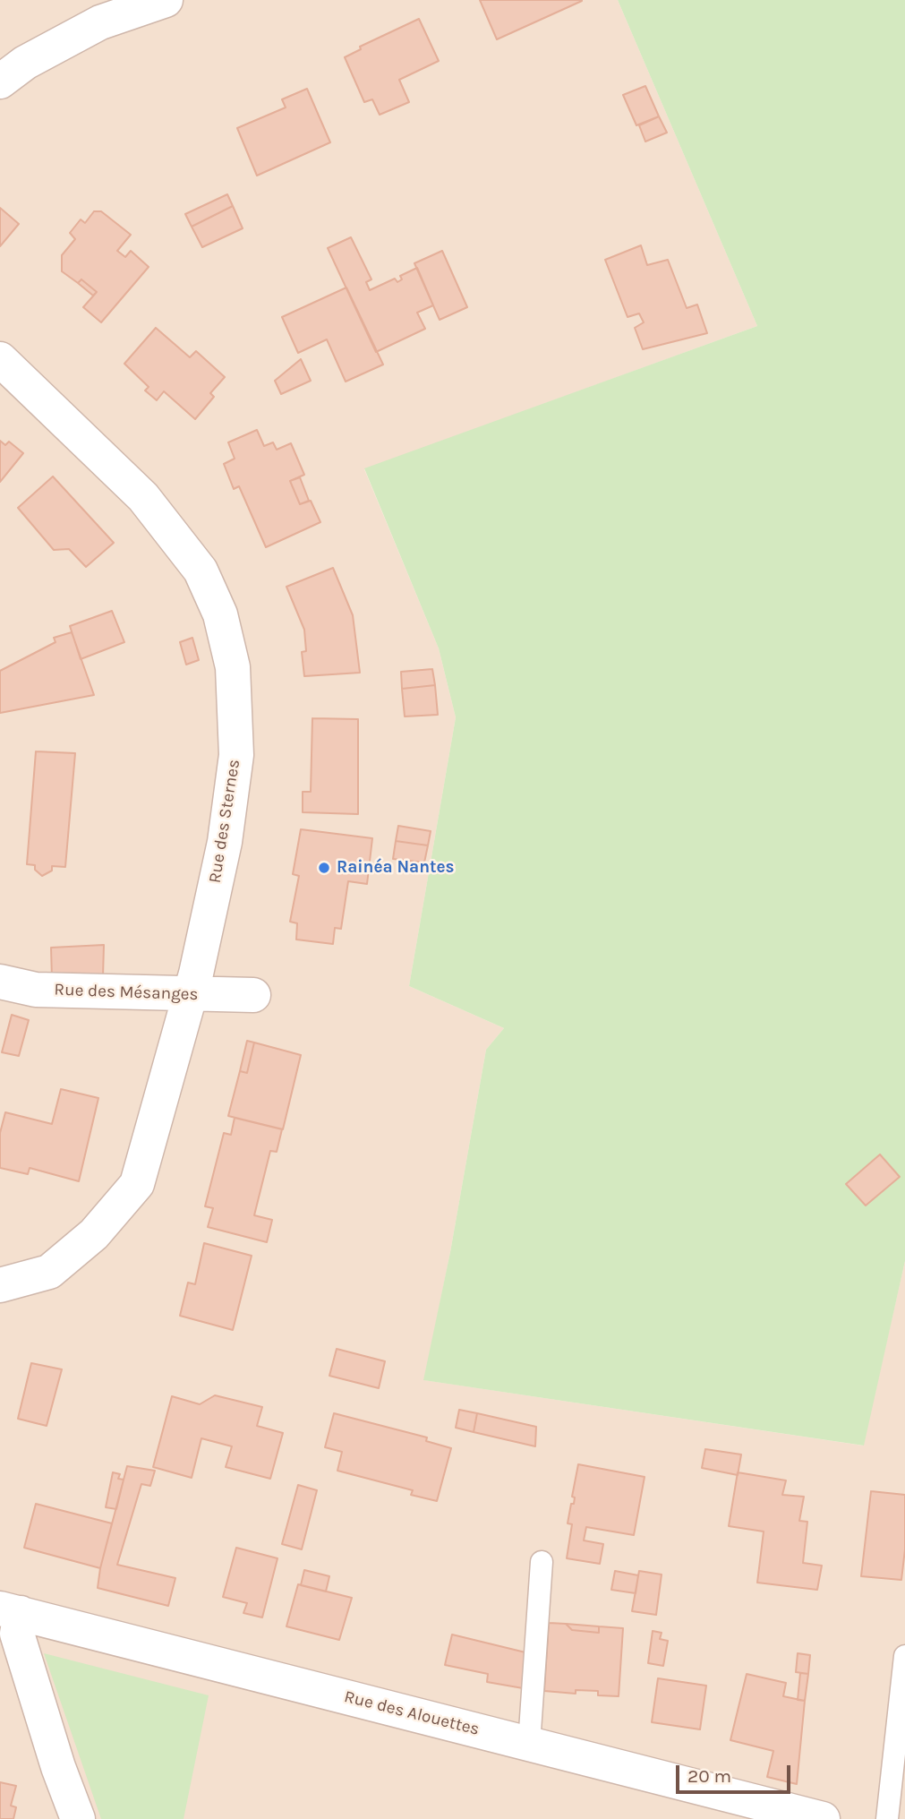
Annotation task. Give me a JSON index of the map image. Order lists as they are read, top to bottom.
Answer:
{
  "streets": {
    "street": ["Rue des Sternes", "Rue des Mésanges", "Rue des Alouettes"]
  },
  "crossings": [
    ["Rue des Sternes", "Rue des Mésanges"]
  ],
  "places": ["Rainéa Nantes"],
  "scale_bar": "20 m"
}
